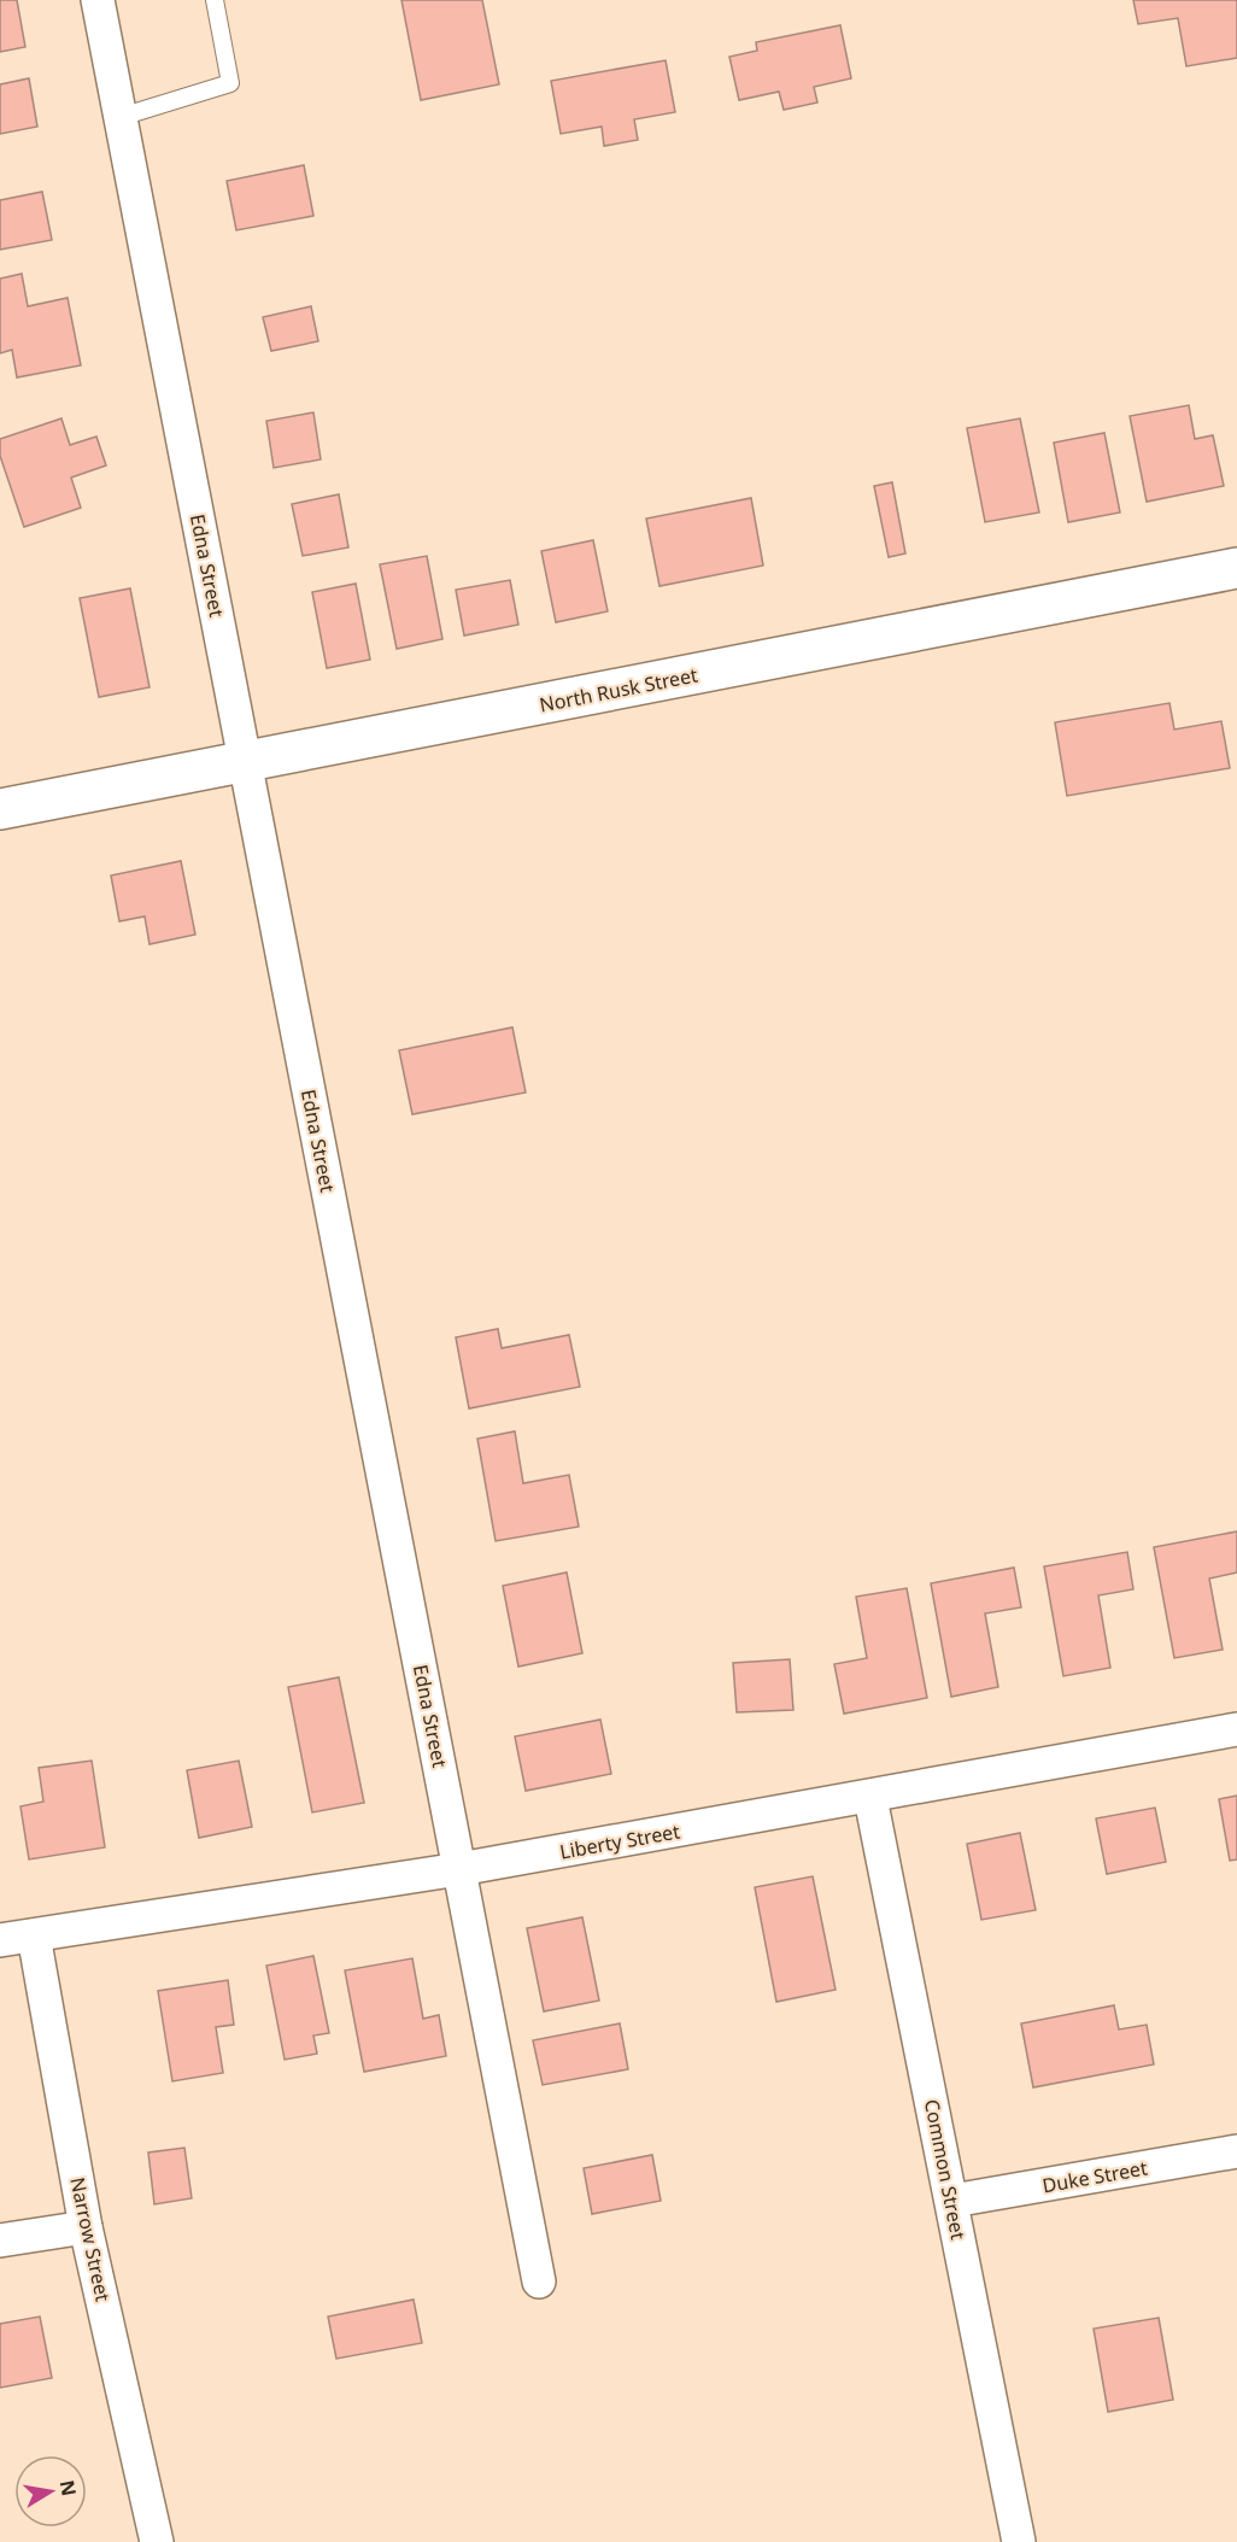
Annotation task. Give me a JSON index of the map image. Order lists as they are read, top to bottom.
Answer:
{
  "streets": {
    "street": [
      "Edna Street",
      "North Rusk Street",
      "Liberty Street",
      "Common Street",
      "Duke Street",
      "Narrow Street"
    ]
  },
  "crossings": [
    ["Edna Street", "North Rusk Street"],
    ["Edna Street", "Liberty Street"],
    ["Liberty Street", "Common Street"],
    ["Liberty Street", "Narrow Street"],
    ["Common Street", "Duke Street"]
  ],
  "north": "right"
}
